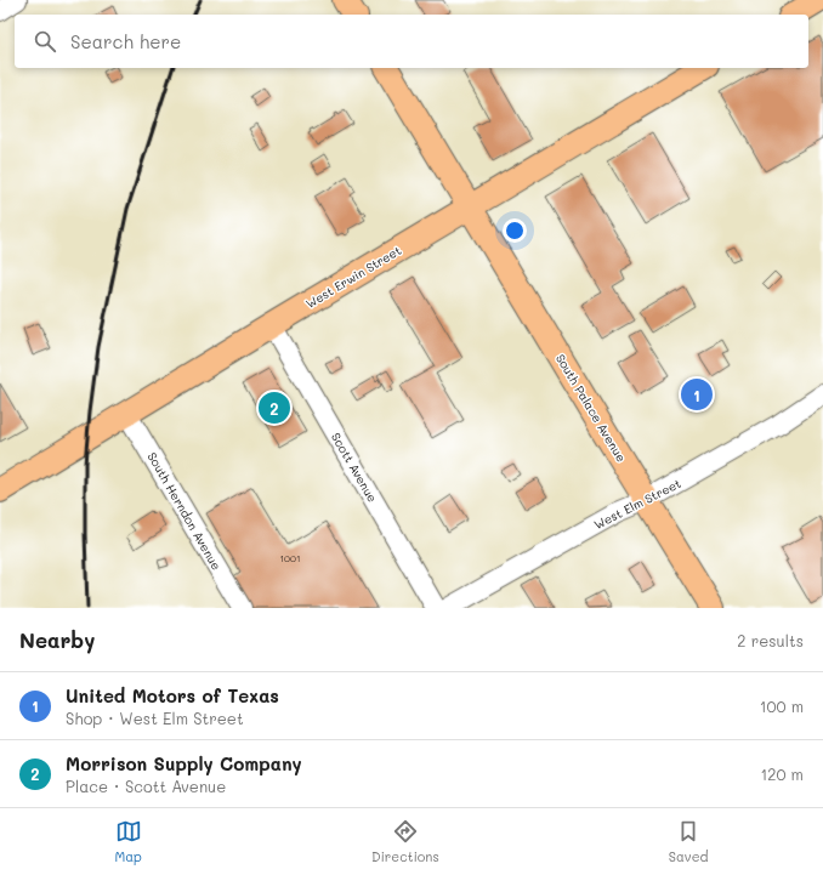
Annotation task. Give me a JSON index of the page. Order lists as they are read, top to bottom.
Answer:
{
  "streets": {
    "main road": ["West Erwin Street", "South Palace Avenue"],
    "street": ["Scott Avenue", "West Elm Street", "South Herndon Avenue"]
  },
  "crossings": [
    ["West Erwin Street", "South Palace Avenue"],
    ["West Erwin Street", "Scott Avenue"],
    ["West Erwin Street", "South Herndon Avenue"],
    ["South Palace Avenue", "West Elm Street"]
  ],
  "house_numbers": ["1001"],
  "page": {
    "search": "Search here",
    "pins": ["1", "2"],
    "heading": ["Nearby", "2 results"],
    "list": [
      {
        "mark": "1",
        "name": "United Motors of Texas",
        "note": "Shop · West Elm Street",
        "value": "100 m"
      },
      {
        "mark": "2",
        "name": "Morrison Supply Company",
        "note": "Place · Scott Avenue",
        "value": "120 m"
      }
    ],
    "nav": ["Map", "Directions", "Saved"]
  }
}
